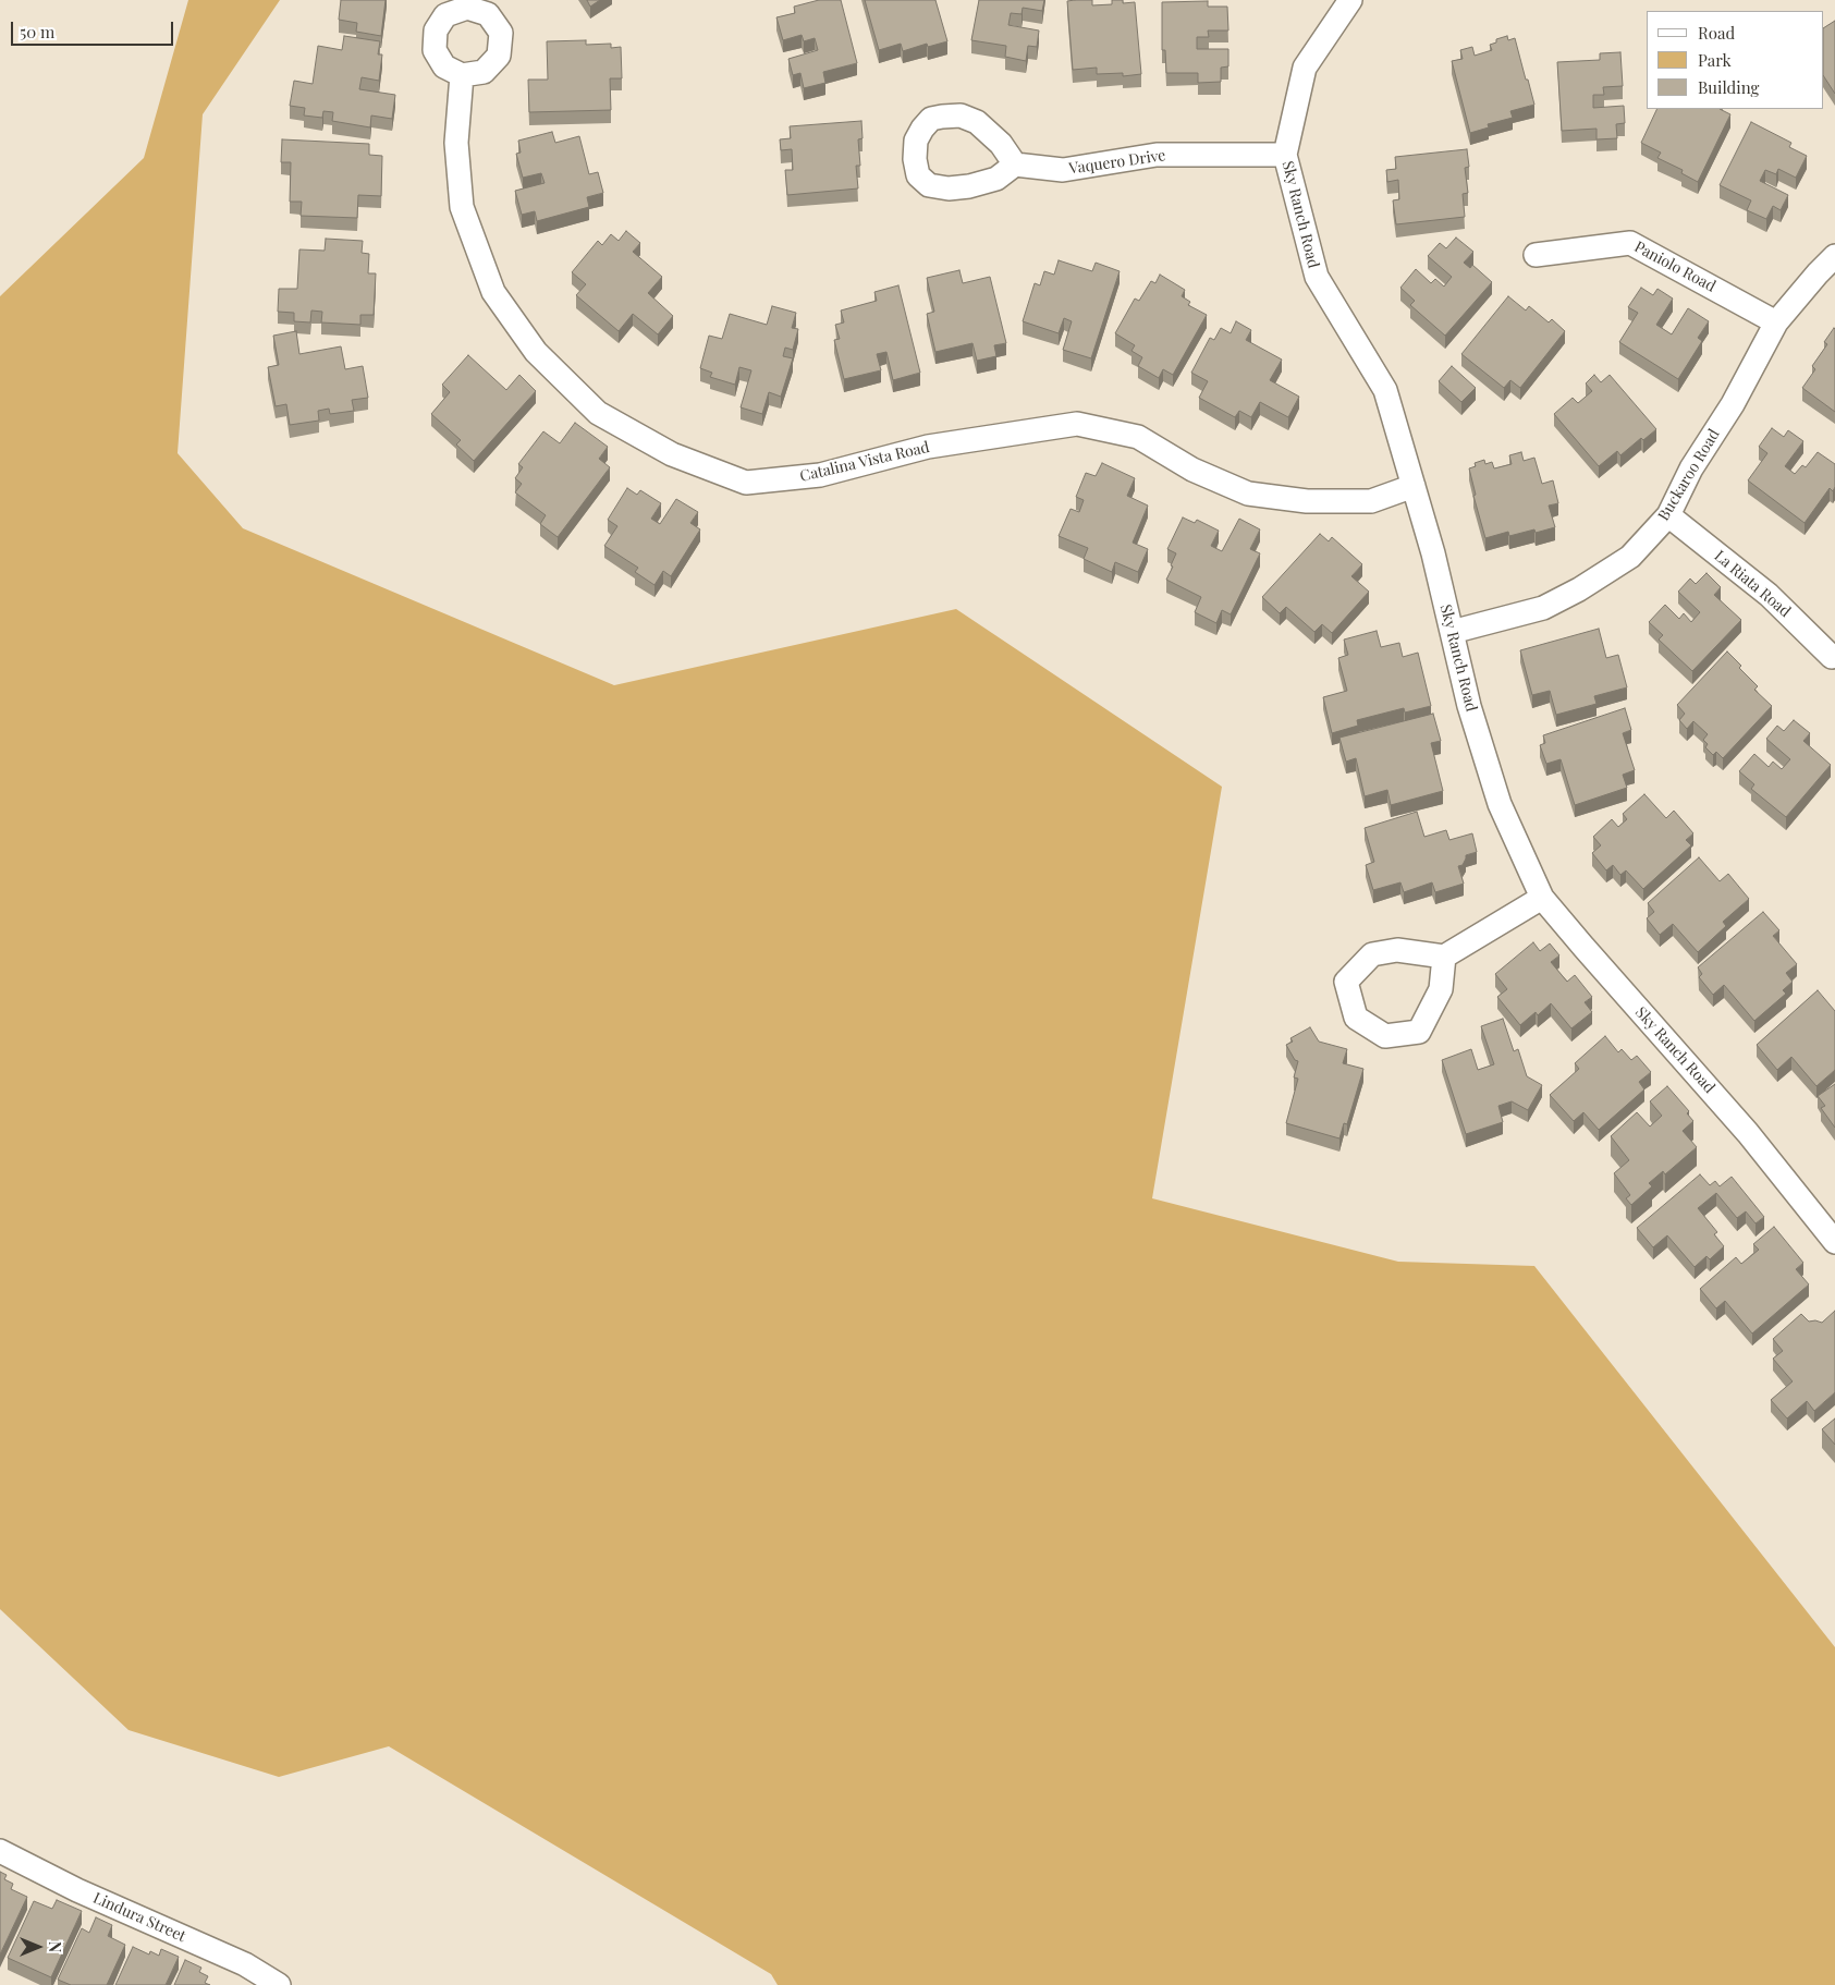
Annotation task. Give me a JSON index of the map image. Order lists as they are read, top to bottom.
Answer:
{
  "streets": {
    "street": [
      "Vaquero Drive",
      "Sky Ranch Road",
      "Paniolo Road",
      "Catalina Vista Road",
      "Buckaroo Road",
      "La Riata Road",
      "Lindura Street"
    ]
  },
  "crossings": [
    ["Vaquero Drive", "Sky Ranch Road"],
    ["Sky Ranch Road", "Catalina Vista Road"],
    ["Sky Ranch Road", "Buckaroo Road"],
    ["Paniolo Road", "Buckaroo Road"],
    ["Buckaroo Road", "La Riata Road"]
  ],
  "legend": ["Road", "Park", "Building"],
  "scale_bar": "50 m",
  "north": "right"
}
